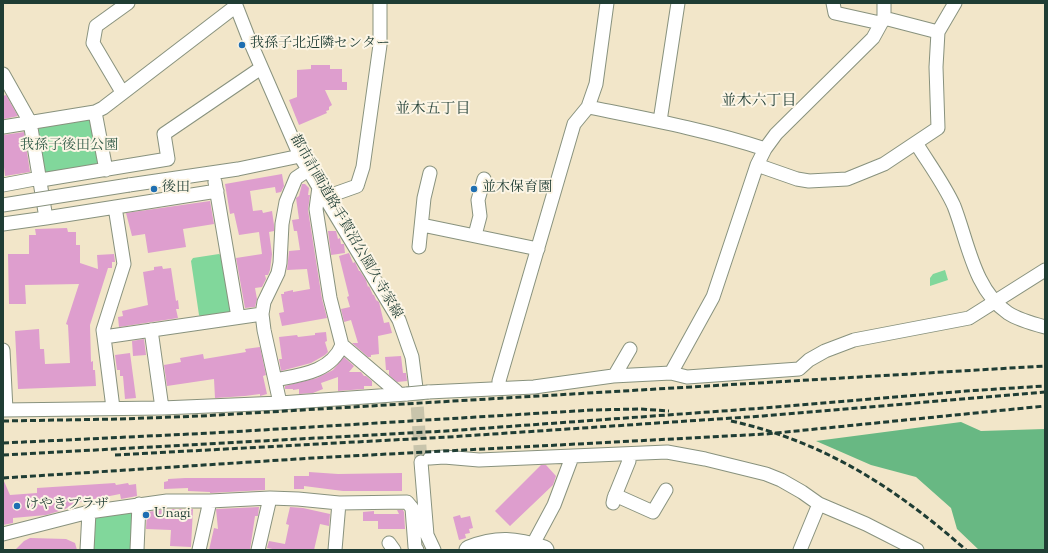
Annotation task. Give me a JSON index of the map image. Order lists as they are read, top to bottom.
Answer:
{
  "streets": {
    "street": ["都市計画道路手賀沼公園久寺家線"]
  },
  "districts": ["並木六丁目", "並木五丁目"],
  "parks": ["我孫子後田公園"],
  "places": [
    "我孫子北近隣センター",
    "後田",
    "並木保育園",
    "けやきプラザ",
    "Unagi"
  ]
}
